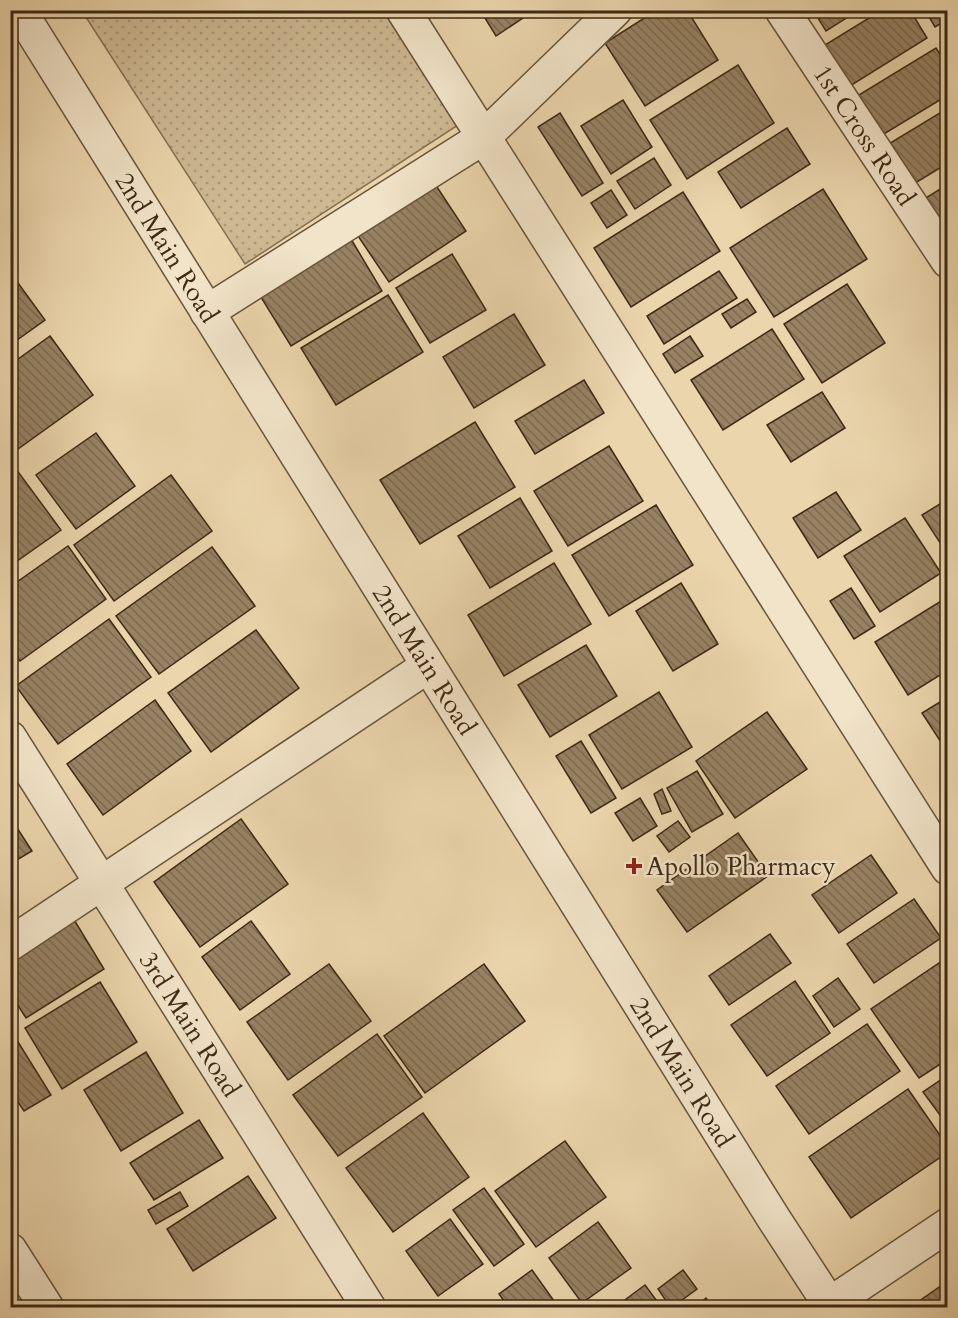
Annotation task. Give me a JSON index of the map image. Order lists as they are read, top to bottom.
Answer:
{
  "streets": {
    "street": ["1st Cross Road", "2nd Main Road", "3rd Main Road"]
  },
  "places": {
    "health": ["Apollo Pharmacy"]
  }
}
